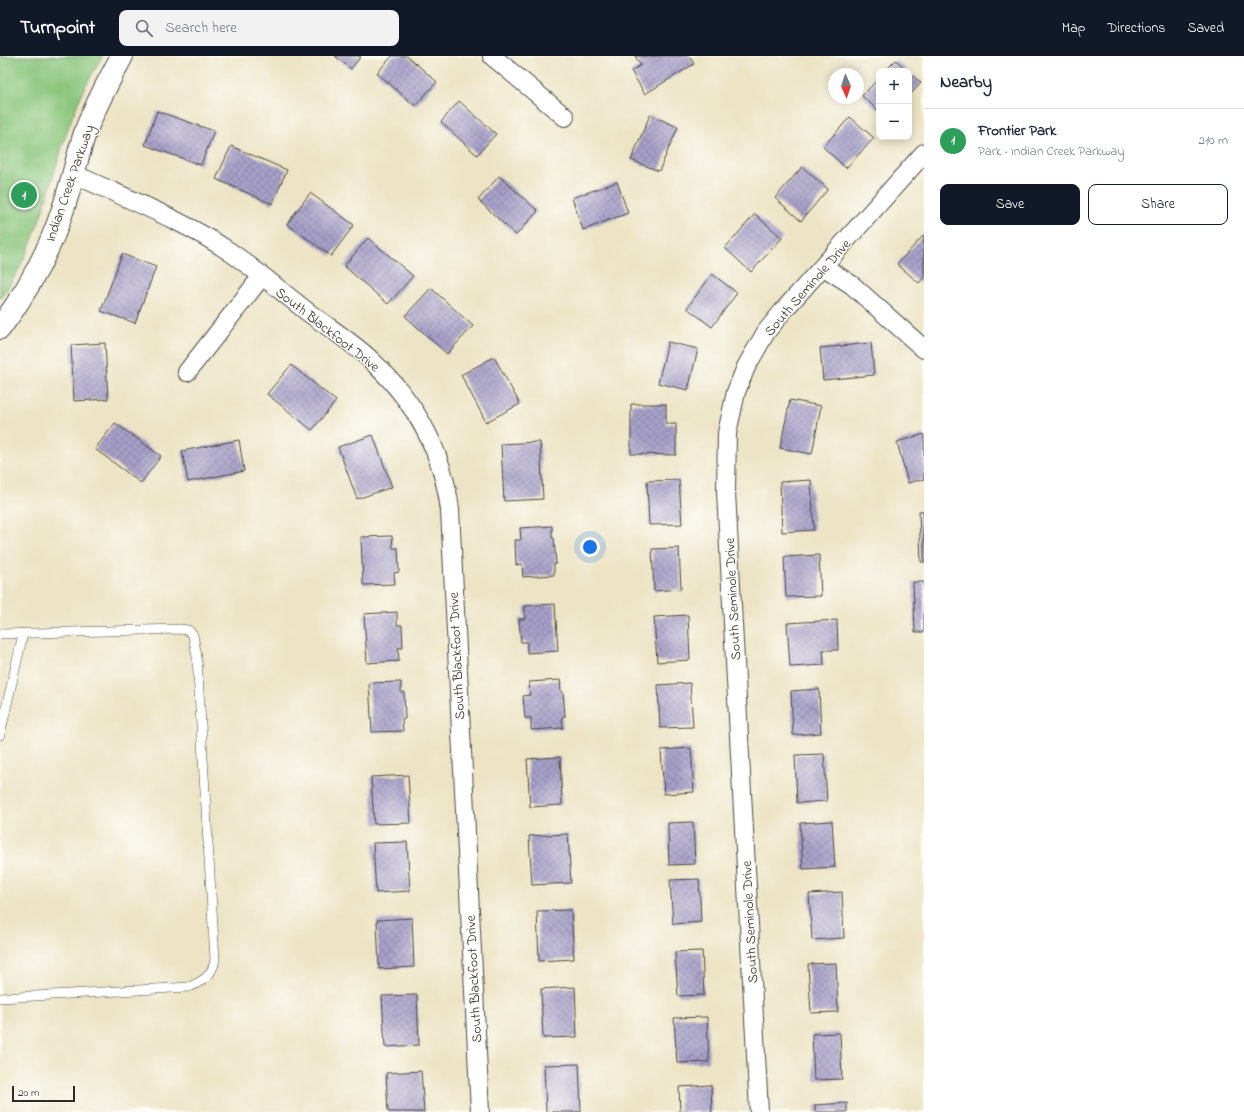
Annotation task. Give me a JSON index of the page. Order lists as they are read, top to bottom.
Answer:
{
  "streets": {
    "street": ["Indian Creek Parkway", "South Seminole Drive", "South Blackfoot Drive"]
  },
  "crossings": [
    ["Indian Creek Parkway", "South Blackfoot Drive"]
  ],
  "scale_bar": "20 m",
  "north": "bottom",
  "page": {
    "header": "Turnpoint",
    "search": "Search here",
    "nav": ["Map", "Directions", "Saved"],
    "heading": "Nearby",
    "map_buttons": ["+", "−"],
    "list": [
      {
        "mark": "1",
        "name": "Frontier Park",
        "note": "Park · Indian Creek Parkway",
        "value": "210 m"
      }
    ],
    "buttons": ["Save", "Share"],
    "pins": "1",
    "scale": "20 m"
  }
}
